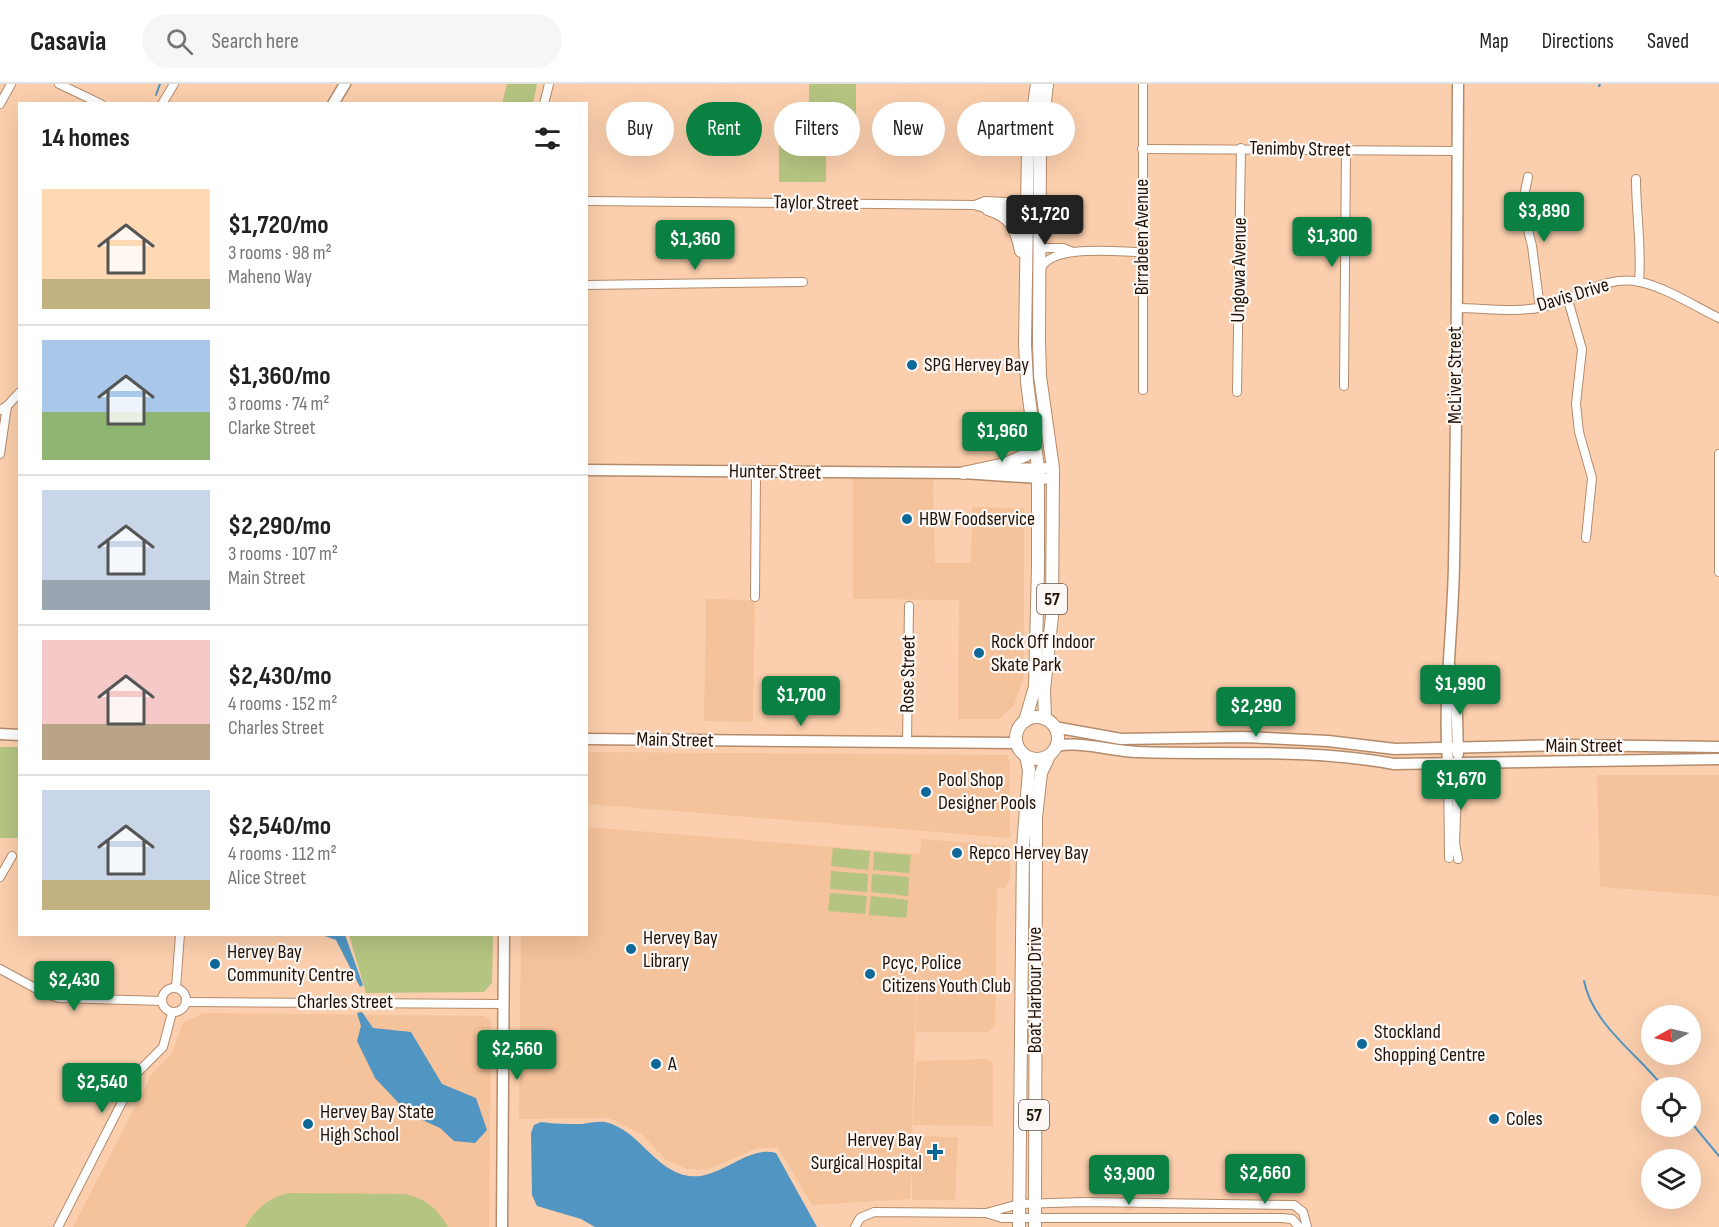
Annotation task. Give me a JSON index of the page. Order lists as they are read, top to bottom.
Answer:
{
  "streets": {
    "main road": ["57", "Boat Harbour Drive"],
    "street": [
      "Tenimby Street",
      "Taylor Street",
      "Birrabeen Avenue",
      "Ungowa Avenue",
      "Davis Drive",
      "McLiver Street",
      "Hunter Street",
      "Rose Street",
      "Main Street",
      "Charles Street"
    ]
  },
  "crossings": [
    ["Tenimby Street", "Birrabeen Avenue"],
    ["Tenimby Street", "Ungowa Avenue"],
    ["Tenimby Street", "McLiver Street"],
    ["Taylor Street", "57"],
    ["Davis Drive", "McLiver Street"],
    ["McLiver Street", "Main Street"],
    ["Hunter Street", "57"],
    ["57", "Main Street"],
    ["57", "Boat Harbour Drive"],
    ["Rose Street", "Main Street"],
    ["Main Street", "Boat Harbour Drive"]
  ],
  "places": {
    "other": [
      "SPG Hervey Bay",
      "HBW Foodservice",
      "Rock Off Indoor Skate Park",
      "Pool Shop Designer Pools",
      "Repco Hervey Bay",
      "Hervey Bay Library",
      "Hervey Bay Community Centre",
      "Pcyc, Police Citizens Youth Club",
      "Stockland Shopping Centre",
      "A",
      "Coles",
      "Hervey Bay State High School"
    ],
    "health": ["Hervey Bay Surgical Hospital"]
  },
  "north": "left",
  "page": {
    "header": "Casavia",
    "search": "Search here",
    "nav": ["Map", "Directions", "Saved"],
    "chip": [
      "Buy",
      "Rent",
      "Filters",
      "New",
      "Apartment"
    ],
    "heading": "14 homes",
    "list": [
      {
        "name": "$1,720/mo",
        "note": "3 rooms · 98 m² · Maheno Way"
      },
      {
        "name": "$1,360/mo",
        "note": "3 rooms · 74 m² · Clarke Street"
      },
      {
        "name": "$2,290/mo",
        "note": "3 rooms · 107 m² · Main Street"
      },
      {
        "name": "$2,430/mo",
        "note": "4 rooms · 152 m² · Charles Street"
      },
      {
        "name": "$2,540/mo",
        "note": "4 rooms · 112 m² · Alice Street"
      }
    ],
    "price": [
      "$3,890",
      "$1,720",
      "$1,300",
      "$1,360",
      "$1,960",
      "$1,990",
      "$1,700",
      "$2,290",
      "$1,670",
      "$2,430",
      "$2,560",
      "$2,540",
      "$2,660",
      "$3,900"
    ]
  }
}
